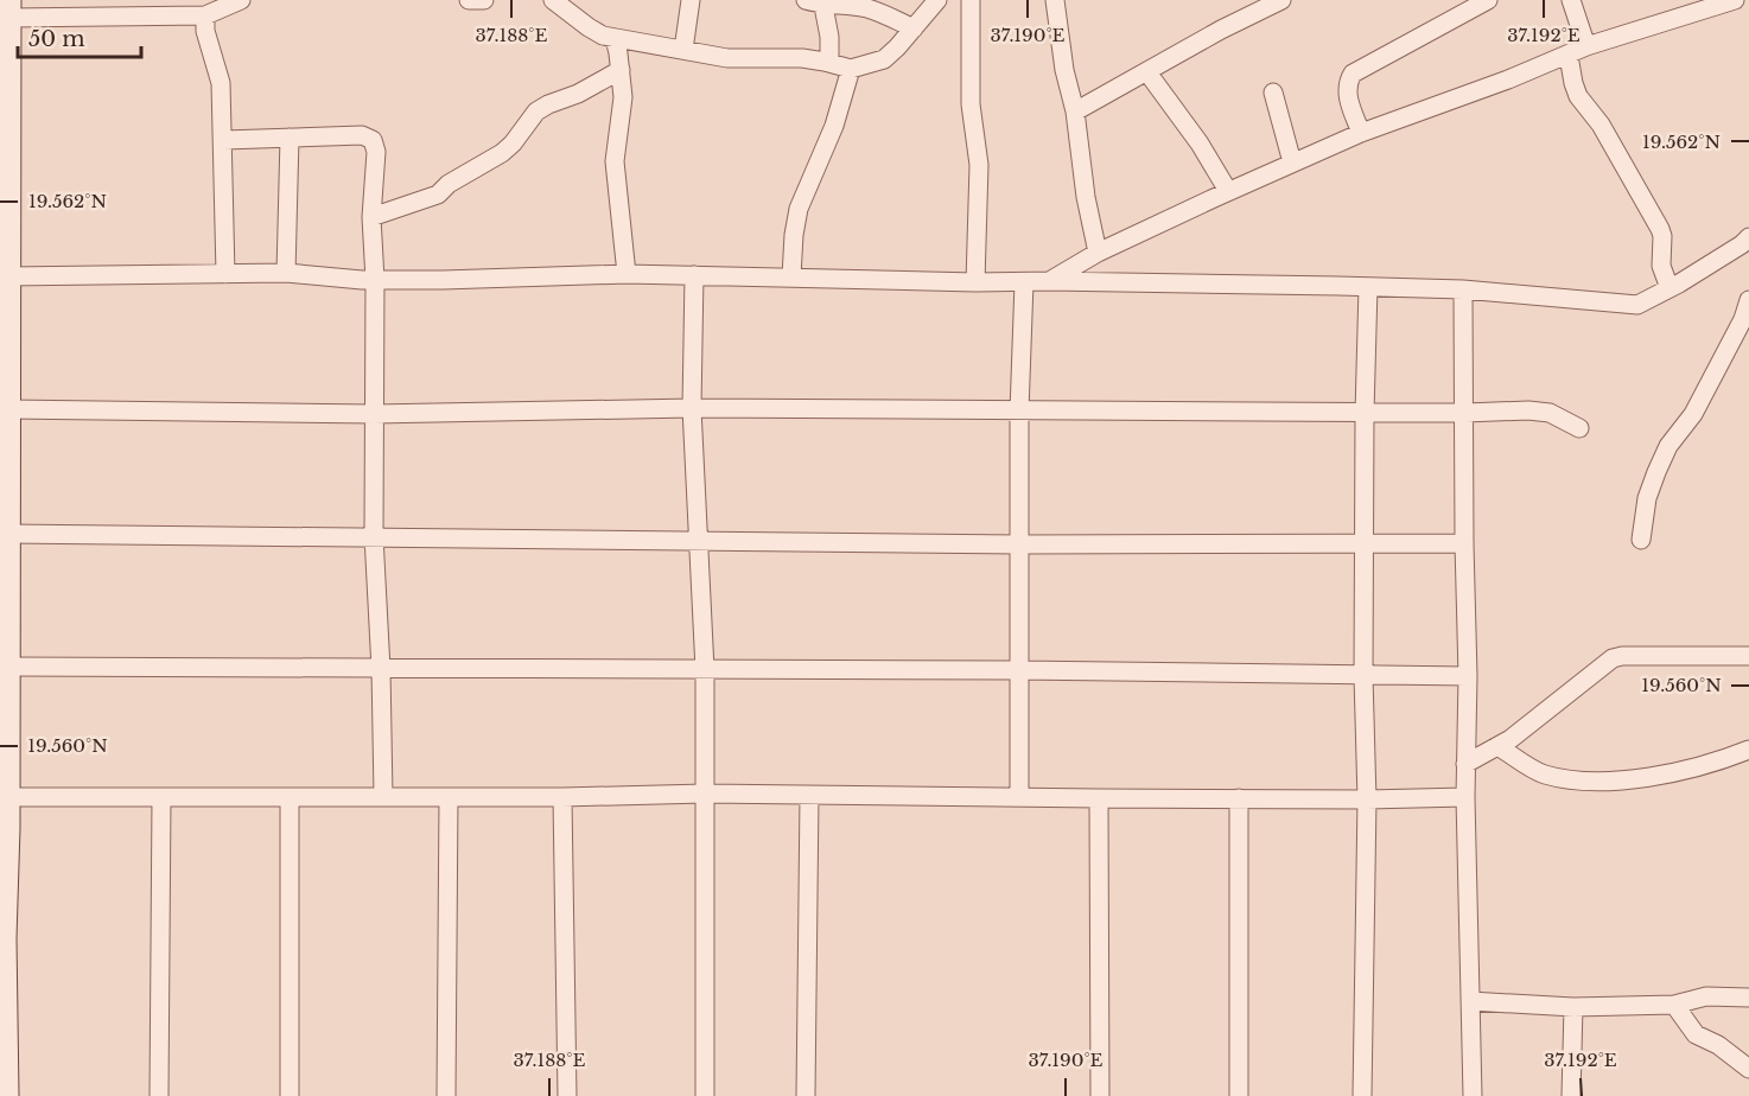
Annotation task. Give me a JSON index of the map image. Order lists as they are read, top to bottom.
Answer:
{
  "scale_bar": "50 m",
  "coordinates": [
    "37.188°E",
    "37.190°E",
    "37.192°E",
    "19.562°N",
    "19.560°N"
  ]
}
